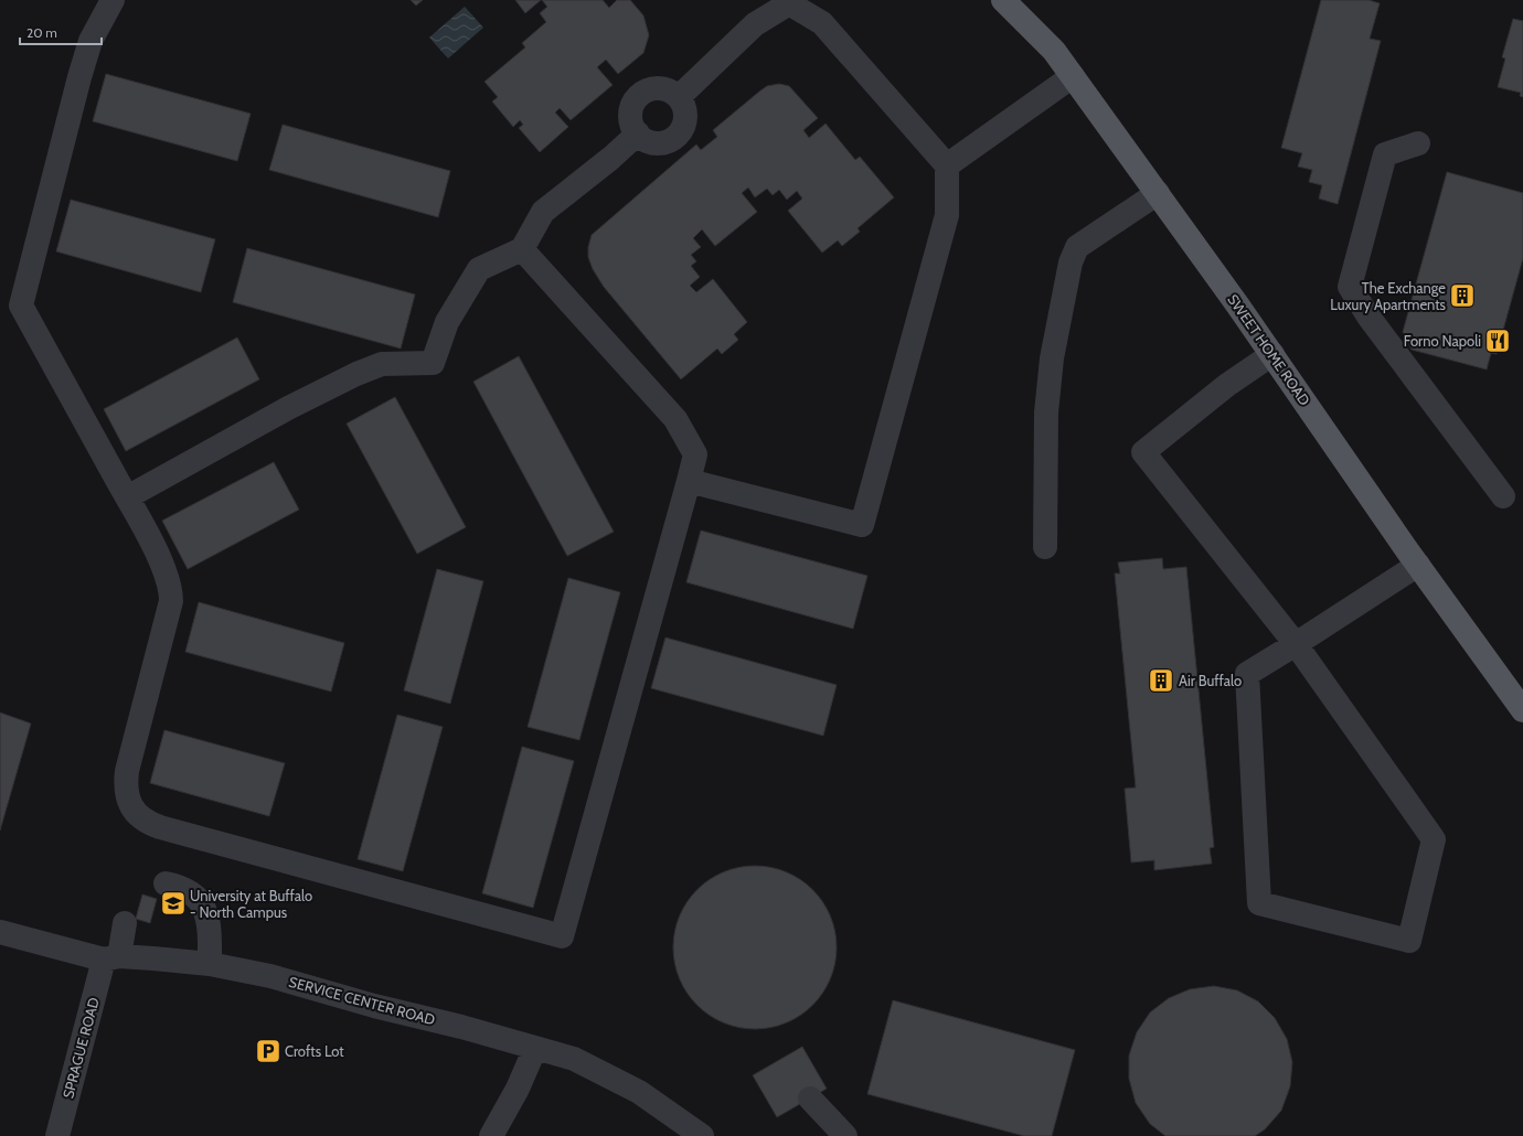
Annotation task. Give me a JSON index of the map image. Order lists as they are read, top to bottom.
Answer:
{
  "streets": {
    "main road": ["SWEET HOME ROAD"],
    "street": ["SERVICE CENTER ROAD", "SPRAGUE ROAD"]
  },
  "crossings": [
    ["SERVICE CENTER ROAD", "SPRAGUE ROAD"]
  ],
  "places": {
    "building": ["The Exchange Luxury Apartments", "Air Buffalo"],
    "restaurant": ["Forno Napoli"],
    "school or university": ["University at Buffalo - North Campus"],
    "parking": ["Crofts Lot"]
  },
  "scale_bar": "20 m"
}
